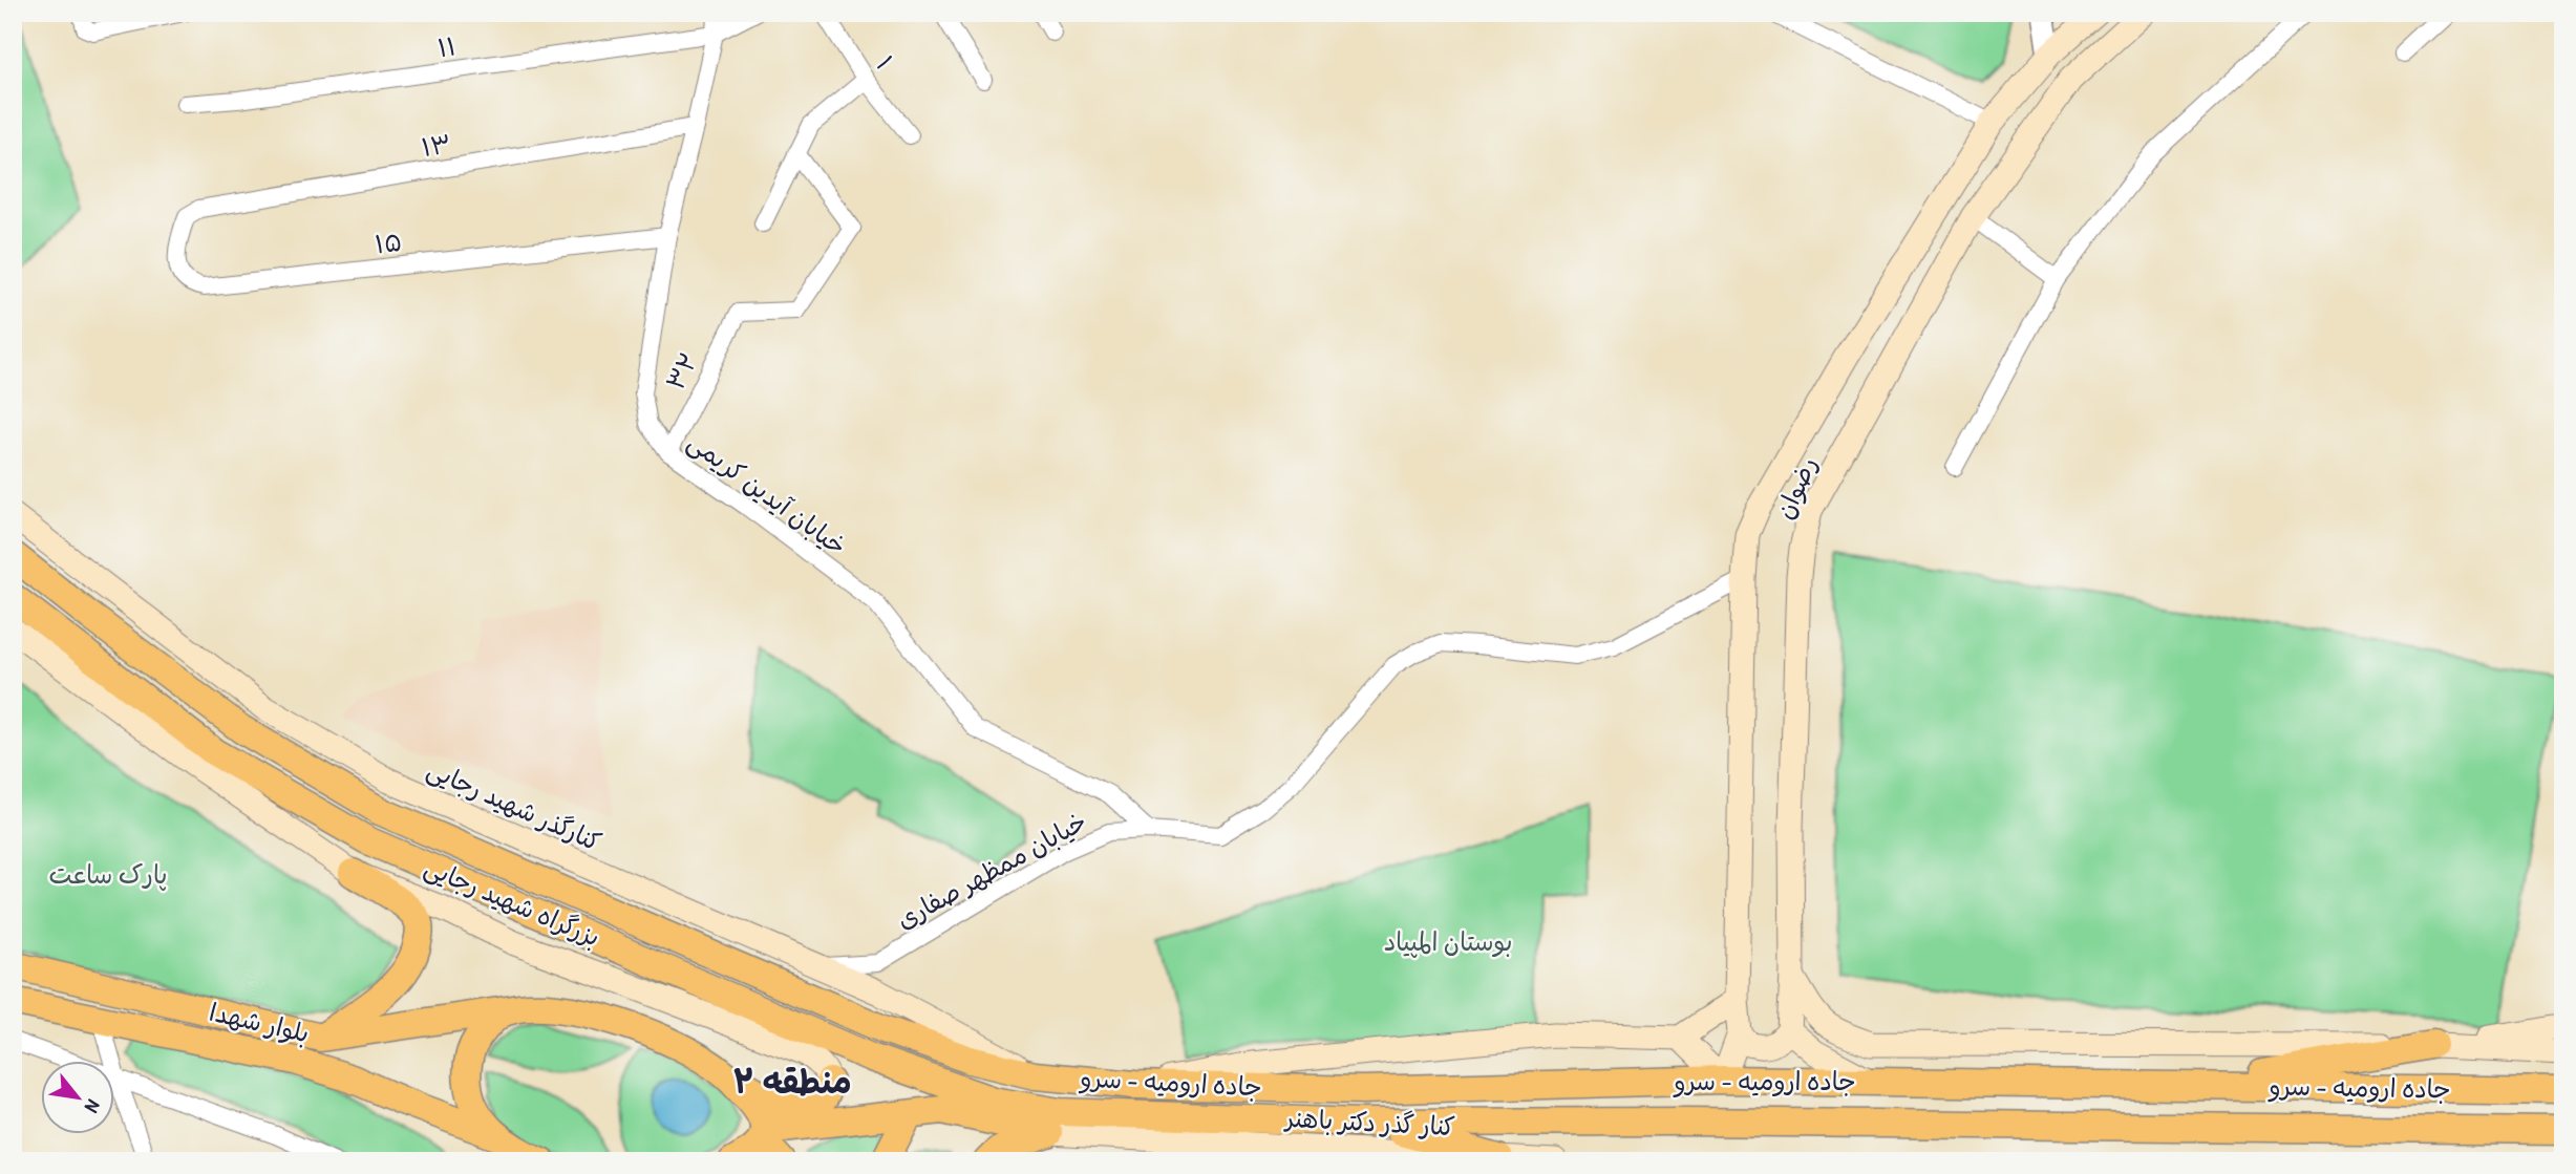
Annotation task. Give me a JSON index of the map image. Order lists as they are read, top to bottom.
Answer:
{
  "streets": {
    "main road": [
      "رضوان",
      "کنارگذر شهید رجایی",
      "بزرگراه شهید رجایی",
      "بلوار شهدا",
      "جاده ارومیه - سرو",
      "کنار گذر دکتر باهنر"
    ],
    "street": [
      "۱۱",
      "۱",
      "۱۳",
      "۱۵",
      "۳۲",
      "خیابان آیدین کریمی",
      "خیابان ممظهر صفاری"
    ]
  },
  "crossings": [
    ["۱۱", "خیابان آیدین کریمی"],
    ["۱۳", "۱۵"],
    ["۱۳", "خیابان آیدین کریمی"],
    ["۱۵", "خیابان آیدین کریمی"],
    ["۳۲", "خیابان آیدین کریمی"],
    ["رضوان", "خیابان ممظهر صفاری"],
    ["رضوان", "جاده ارومیه - سرو"],
    ["خیابان آیدین کریمی", "خیابان ممظهر صفاری"],
    ["کنارگذر شهید رجایی", "جاده ارومیه - سرو"],
    ["بزرگراه شهید رجایی", "جاده ارومیه - سرو"],
    ["بزرگراه شهید رجایی", "کنار گذر دکتر باهنر"],
    ["جاده ارومیه - سرو", "کنار گذر دکتر باهنر"]
  ],
  "districts": ["منطقه ۲"],
  "parks": ["پارک ساعت", "بوستان المپیاد"],
  "north": "bottom right"
}
